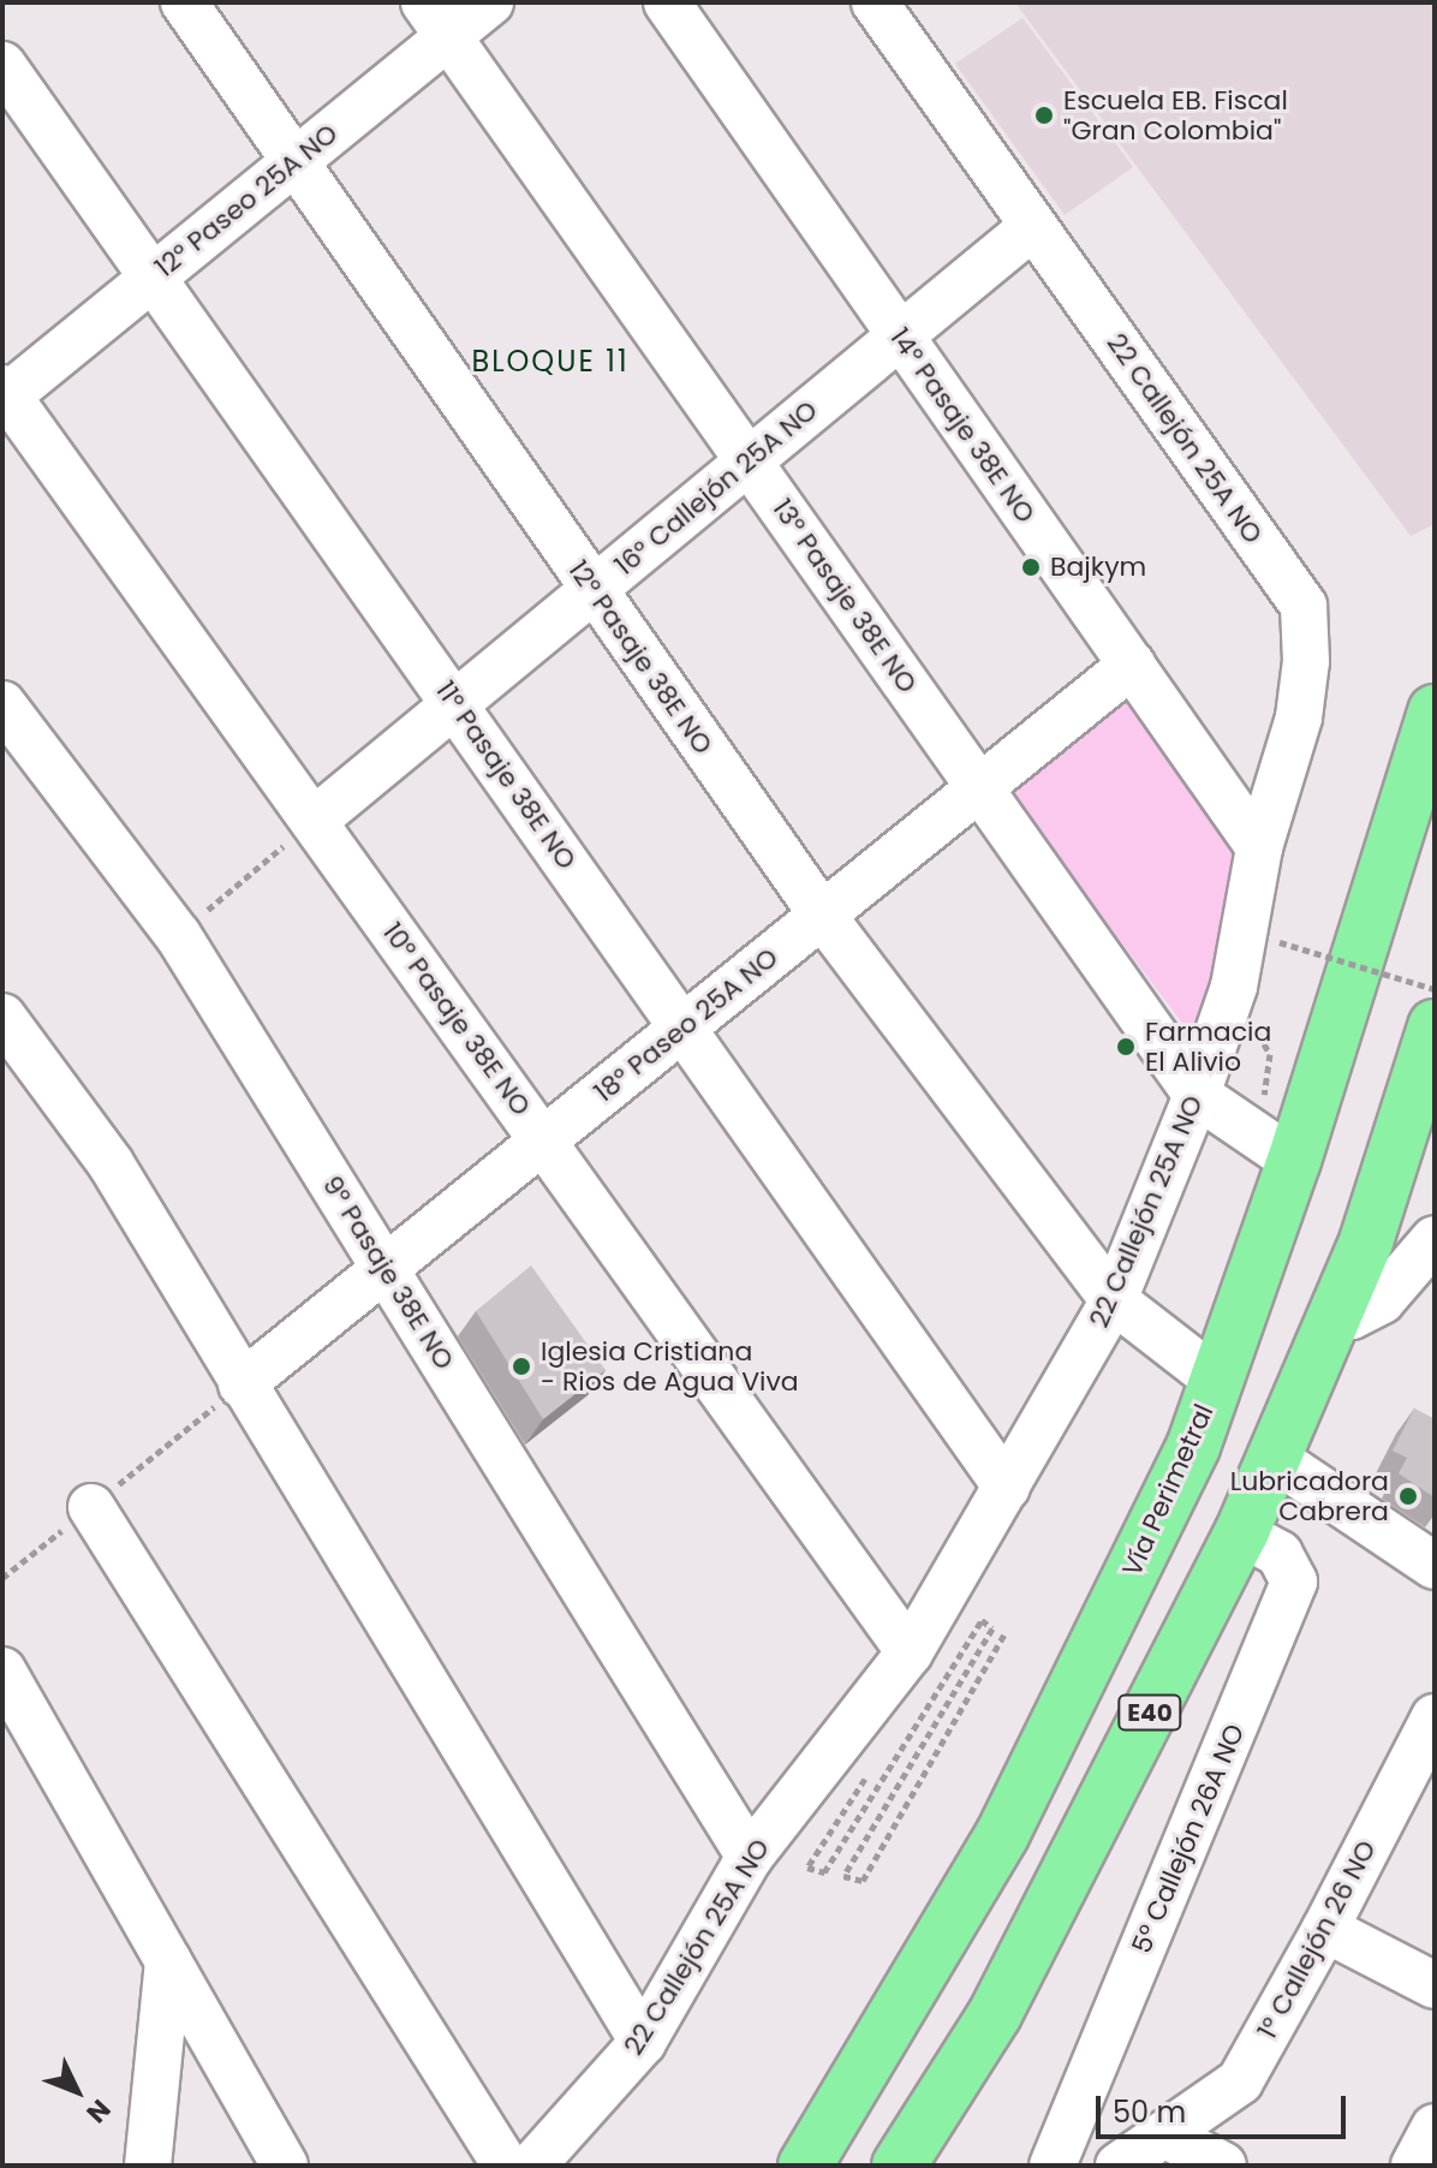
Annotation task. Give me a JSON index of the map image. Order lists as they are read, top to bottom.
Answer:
{
  "streets": {
    "highway": ["Vía Perimetral", "E40"],
    "street": [
      "12° Paseo 25A NO",
      "14° Pasaje 38E NO",
      "22 Callejón 25A NO",
      "16° Callejón 25A NO",
      "13° Pasaje 38E NO",
      "12° Pasaje 38E NO",
      "11° Pasaje 38E NO",
      "10° Pasaje 38E NO",
      "18° Paseo 25A NO",
      "9° Pasaje 38E NO",
      "5° Callejón 26A NO",
      "1° Callejón 26 NO"
    ]
  },
  "crossings": [
    ["12° Paseo 25A NO", "13° Pasaje 38E NO"],
    ["12° Paseo 25A NO", "12° Pasaje 38E NO"],
    ["12° Paseo 25A NO", "11° Pasaje 38E NO"],
    ["12° Paseo 25A NO", "10° Pasaje 38E NO"],
    ["14° Pasaje 38E NO", "22 Callejón 25A NO"],
    ["14° Pasaje 38E NO", "16° Callejón 25A NO"],
    ["14° Pasaje 38E NO", "18° Paseo 25A NO"],
    ["22 Callejón 25A NO", "16° Callejón 25A NO"],
    ["22 Callejón 25A NO", "13° Pasaje 38E NO"],
    ["22 Callejón 25A NO", "12° Pasaje 38E NO"],
    ["22 Callejón 25A NO", "11° Pasaje 38E NO"],
    ["22 Callejón 25A NO", "10° Pasaje 38E NO"],
    ["22 Callejón 25A NO", "9° Pasaje 38E NO"],
    ["16° Callejón 25A NO", "13° Pasaje 38E NO"],
    ["16° Callejón 25A NO", "12° Pasaje 38E NO"],
    ["16° Callejón 25A NO", "11° Pasaje 38E NO"],
    ["16° Callejón 25A NO", "10° Pasaje 38E NO"],
    ["13° Pasaje 38E NO", "18° Paseo 25A NO"],
    ["13° Pasaje 38E NO", "Vía Perimetral"],
    ["12° Pasaje 38E NO", "18° Paseo 25A NO"],
    ["12° Pasaje 38E NO", "Vía Perimetral"],
    ["11° Pasaje 38E NO", "18° Paseo 25A NO"],
    ["10° Pasaje 38E NO", "18° Paseo 25A NO"],
    ["18° Paseo 25A NO", "9° Pasaje 38E NO"],
    ["E40", "5° Callejón 26A NO"]
  ],
  "districts": ["BLOQUE 11"],
  "places": [
    "Escuela EB. Fiscal \"Gran Colombia\"",
    "Bajkym",
    "Farmacia El Alivio",
    "Iglesia Cristiana - Rios de Agua Viva",
    "Lubricadora Cabrera"
  ],
  "scale_bar": "50 m",
  "north": "bottom right"
}
